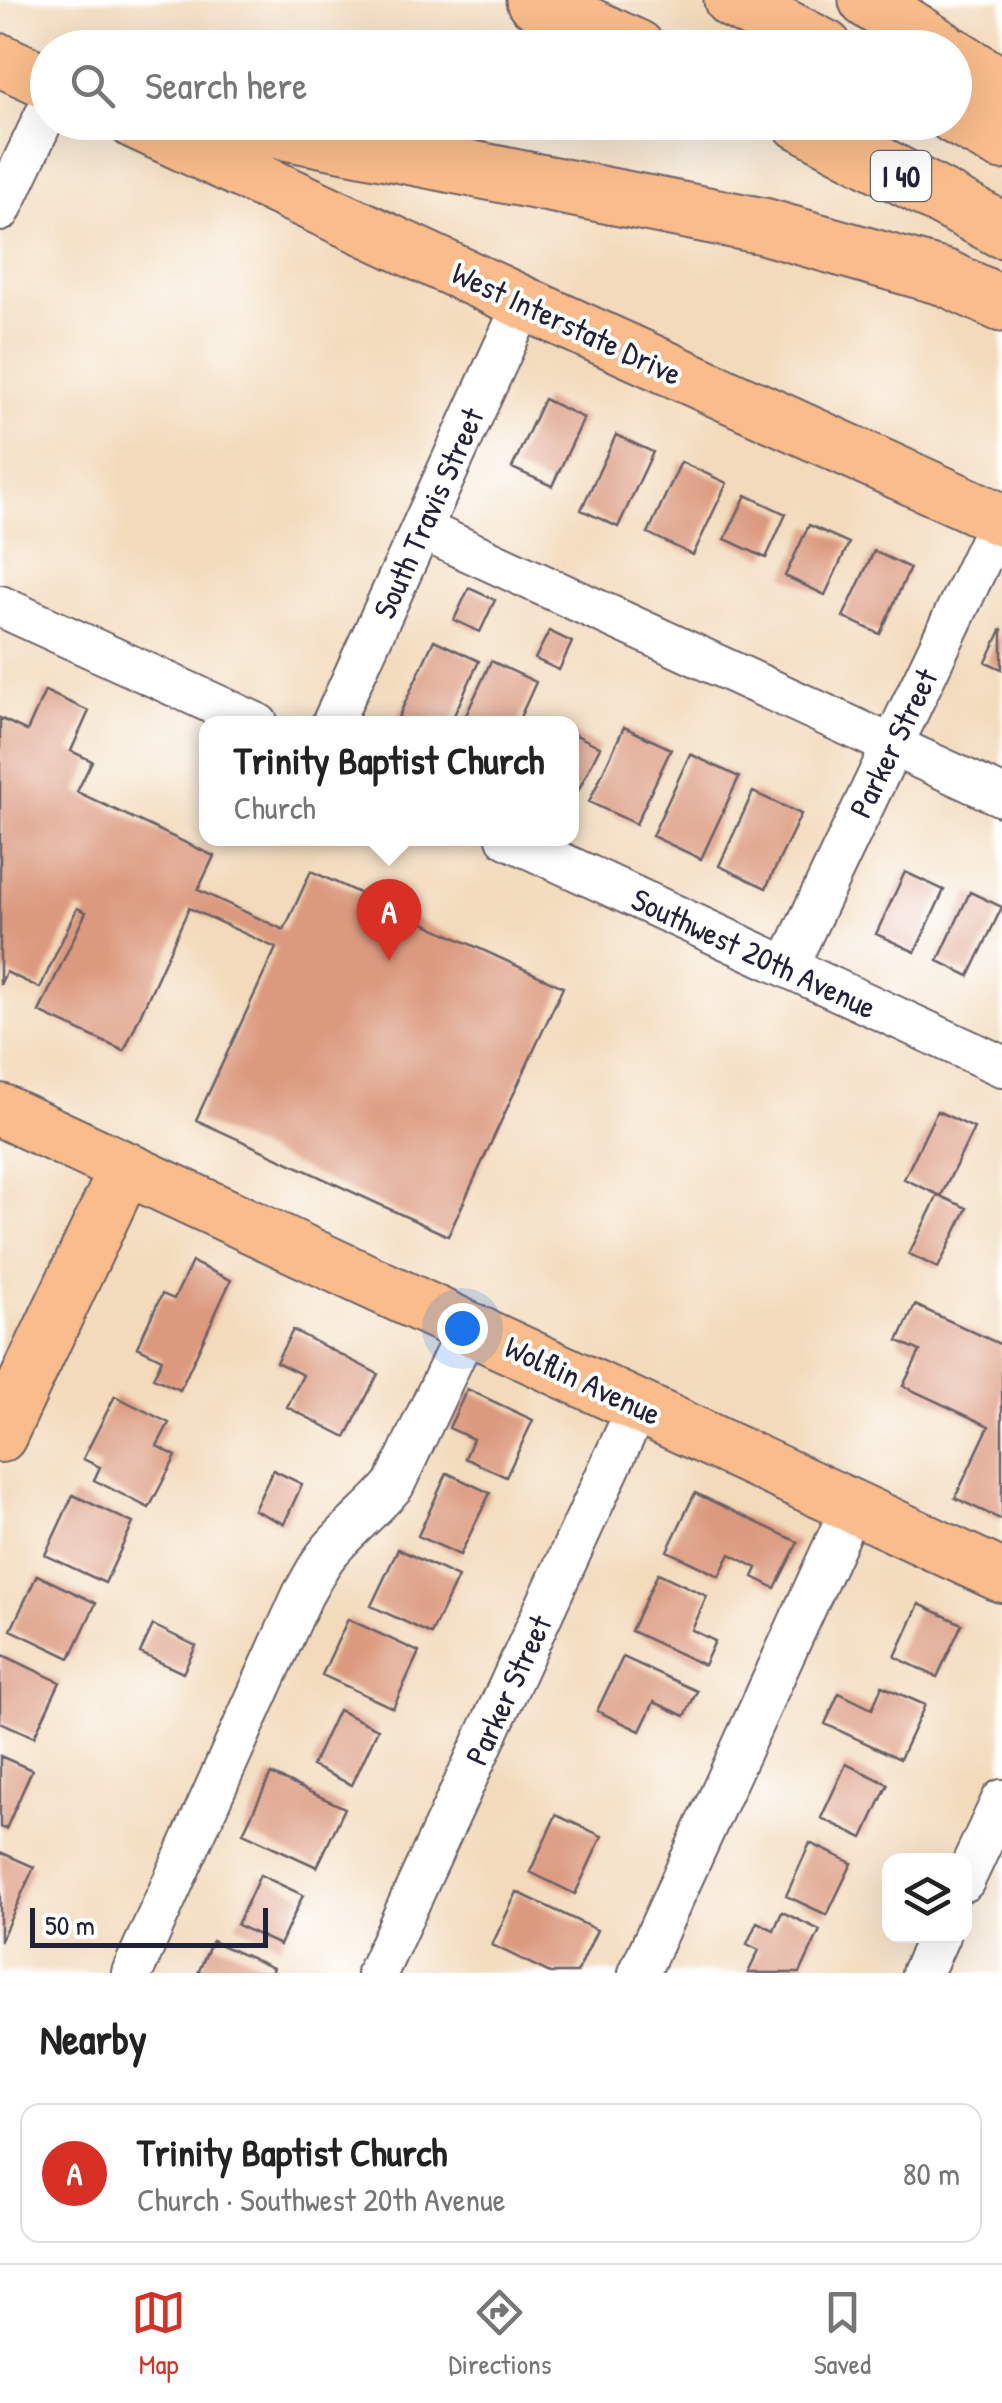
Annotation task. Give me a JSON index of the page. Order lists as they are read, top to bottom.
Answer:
{
  "streets": {
    "highway": ["I 40"],
    "main road": ["West Interstate Drive", "Wolflin Avenue"],
    "street": ["South Travis Street", "Parker Street", "Southwest 20th Avenue"]
  },
  "crossings": [
    ["West Interstate Drive", "South Travis Street"],
    ["West Interstate Drive", "Parker Street"],
    ["Parker Street", "Southwest 20th Avenue"],
    ["Parker Street", "Wolflin Avenue"]
  ],
  "scale_bar": "50 m",
  "page": {
    "search": "Search here",
    "popup": ["Trinity Baptist Church", "Church"],
    "pins": "A",
    "scale": "50 m",
    "heading": "Nearby",
    "list": [
      {
        "mark": "A",
        "name": "Trinity Baptist Church",
        "note": "Church · Southwest 20th Avenue",
        "value": "80 m"
      }
    ],
    "nav": ["Map", "Directions", "Saved"]
  }
}
